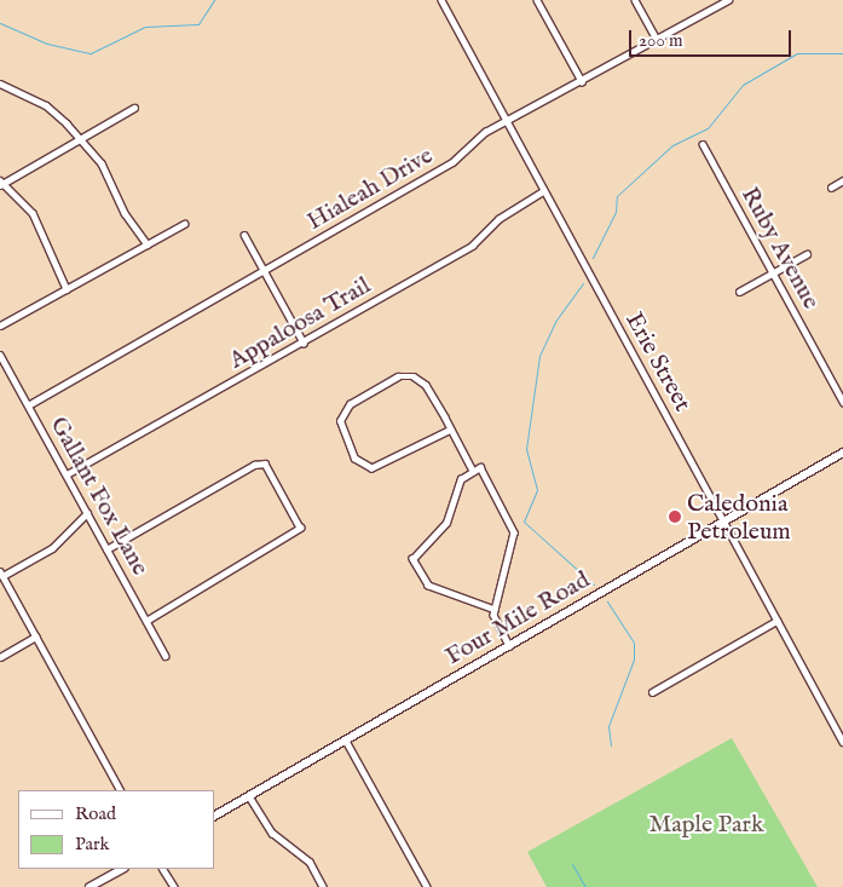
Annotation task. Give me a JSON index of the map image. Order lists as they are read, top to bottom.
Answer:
{
  "streets": {
    "main road": ["Four Mile Road"],
    "street": [
      "Hialeah Drive",
      "Ruby Avenue",
      "Appaloosa Trail",
      "Erie Street",
      "Gallant Fox Lane"
    ]
  },
  "crossings": [
    ["Hialeah Drive", "Erie Street"],
    ["Hialeah Drive", "Gallant Fox Lane"],
    ["Appaloosa Trail", "Erie Street"],
    ["Appaloosa Trail", "Gallant Fox Lane"],
    ["Erie Street", "Four Mile Road"]
  ],
  "parks": ["Maple Park"],
  "places": ["Caledonia Petroleum"],
  "legend": ["Road", "Park"],
  "scale_bar": "200 m"
}
